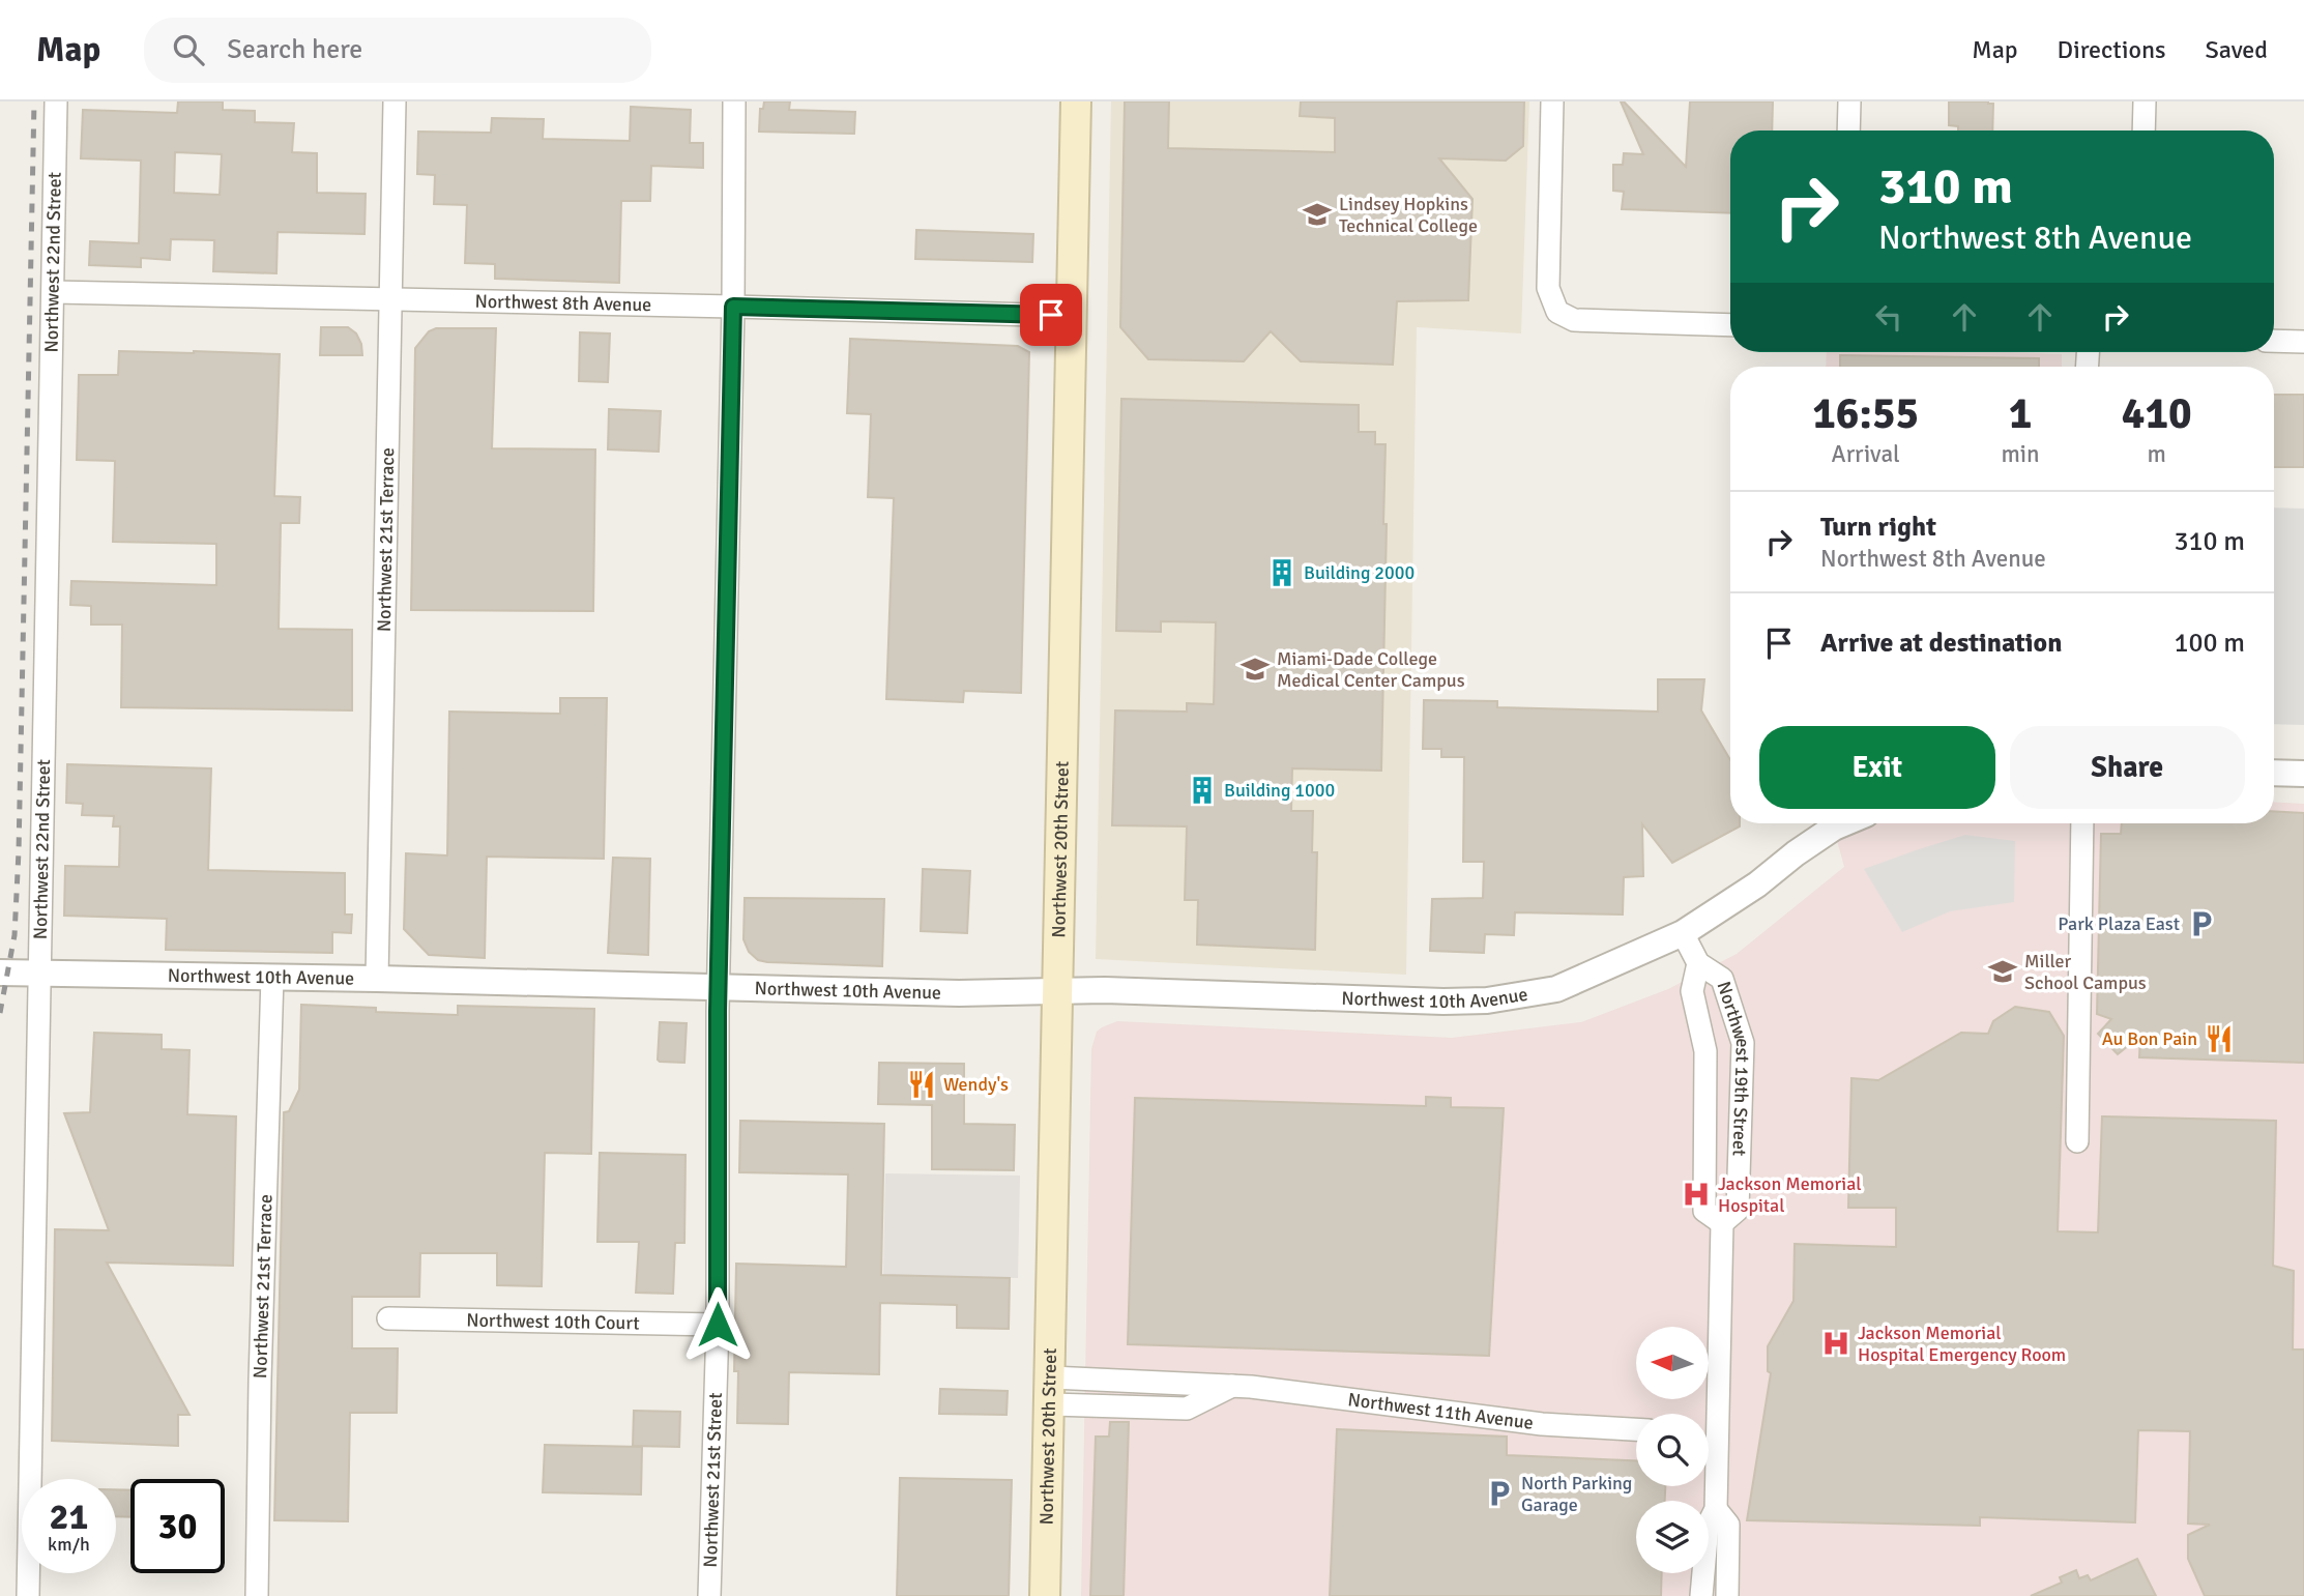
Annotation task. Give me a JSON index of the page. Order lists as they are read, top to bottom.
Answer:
{
  "streets": {
    "main road": ["Northwest 20th Street"],
    "street": [
      "Northwest 22nd Street",
      "Northwest 8th Avenue",
      "Northwest 21st Terrace",
      "Northwest 10th Avenue",
      "Northwest 19th Street",
      "Northwest 10th Court",
      "Northwest 11th Avenue",
      "Northwest 21st Street"
    ]
  },
  "crossings": [
    ["Northwest 22nd Street", "Northwest 8th Avenue"],
    ["Northwest 22nd Street", "Northwest 10th Avenue"],
    ["Northwest 8th Avenue", "Northwest 21st Terrace"],
    ["Northwest 8th Avenue", "Northwest 20th Street"],
    ["Northwest 8th Avenue", "Northwest 21st Street"],
    ["Northwest 21st Terrace", "Northwest 10th Avenue"],
    ["Northwest 20th Street", "Northwest 10th Avenue"],
    ["Northwest 20th Street", "Northwest 11th Avenue"],
    ["Northwest 10th Avenue", "Northwest 19th Street"],
    ["Northwest 10th Avenue", "Northwest 21st Street"],
    ["Northwest 10th Court", "Northwest 21st Street"]
  ],
  "places": {
    "school or university": ["Lindsey Hopkins Technical College", "Miami-Dade College Medical Center Campus", "Miller School Campus"],
    "building": ["Building 2000", "Building 1000"],
    "parking": ["Park Plaza East", "North Parking Garage"],
    "restaurant": ["Au Bon Pain", "Wendy's"],
    "hospital": ["Jackson Memorial Hospital", "Jackson Memorial Hospital Emergency Room"]
  },
  "north": "left",
  "page": {
    "header": "Map",
    "search": "Search here",
    "nav": ["Map", "Directions", "Saved"],
    "turn": ["310 m", "Northwest 8th Avenue"],
    "eta": [
      "16:55",
      "Arrival",
      "1",
      "min",
      "410",
      "m"
    ],
    "list": [
      {
        "name": "Turn right",
        "note": "Northwest 8th Avenue",
        "value": "310 m"
      },
      {
        "name": "Arrive at destination",
        "value": "100 m"
      }
    ],
    "buttons": ["Exit", "Share"],
    "speed": "21 km/h",
    "limit": "30"
  }
}
